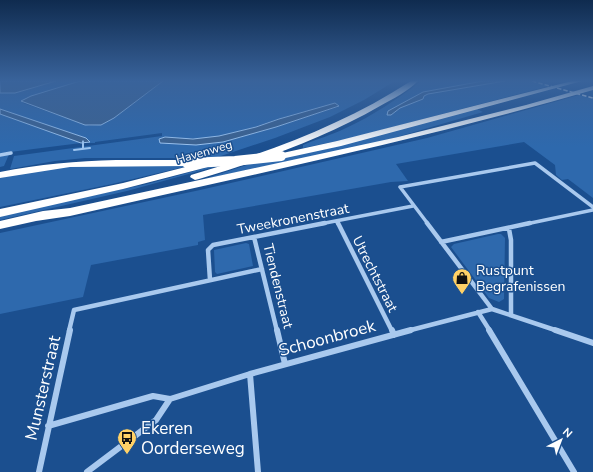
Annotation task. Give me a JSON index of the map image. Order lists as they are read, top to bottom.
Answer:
{
  "streets": {
    "highway": ["Havenweg"],
    "street": [
      "Tweekronenstraat",
      "Utrechtstraat",
      "Tiendenstraat",
      "Schoonbroek",
      "Munsterstraat"
    ]
  },
  "crossings": [
    ["Tweekronenstraat", "Utrechtstraat"],
    ["Tweekronenstraat", "Tiendenstraat"],
    ["Tweekronenstraat", "Munsterstraat"],
    ["Utrechtstraat", "Schoonbroek"],
    ["Tiendenstraat", "Schoonbroek"],
    ["Schoonbroek", "Munsterstraat"]
  ],
  "places": {
    "shop": ["Rustpunt Begrafenissen"],
    "bus stop": ["Ekeren Oorderseweg"]
  },
  "north": "top right"
}
